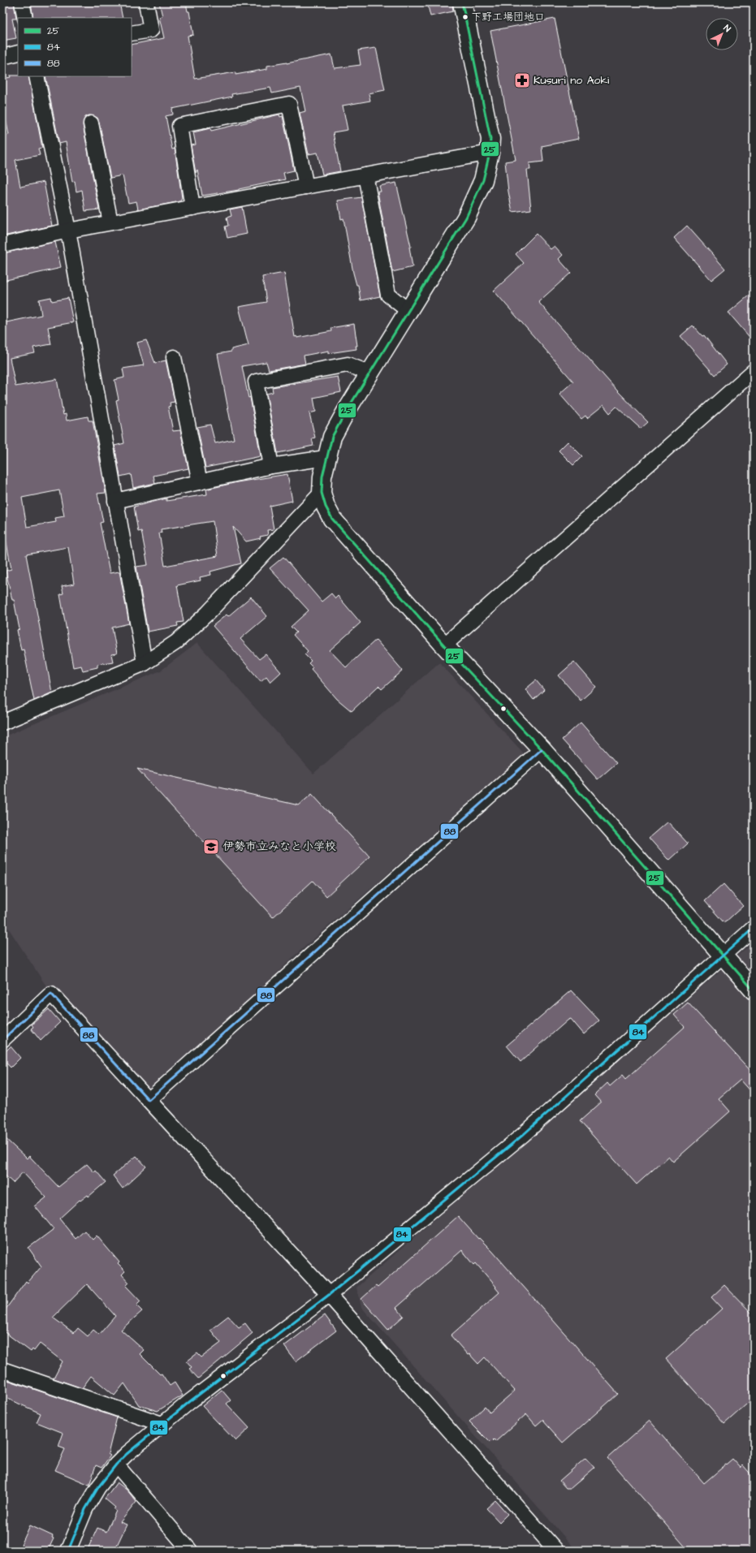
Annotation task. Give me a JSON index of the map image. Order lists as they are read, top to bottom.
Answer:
{
  "places": {
    "other": ["下野工場団地口"],
    "pharmacy": ["Kusuri no Aoki"],
    "school or university": ["伊勢市立みなと小学校"]
  },
  "lines": ["transit line 25", "transit line 88", "transit line 84"],
  "legend": ["25", "84", "88"],
  "north": "top right"
}
